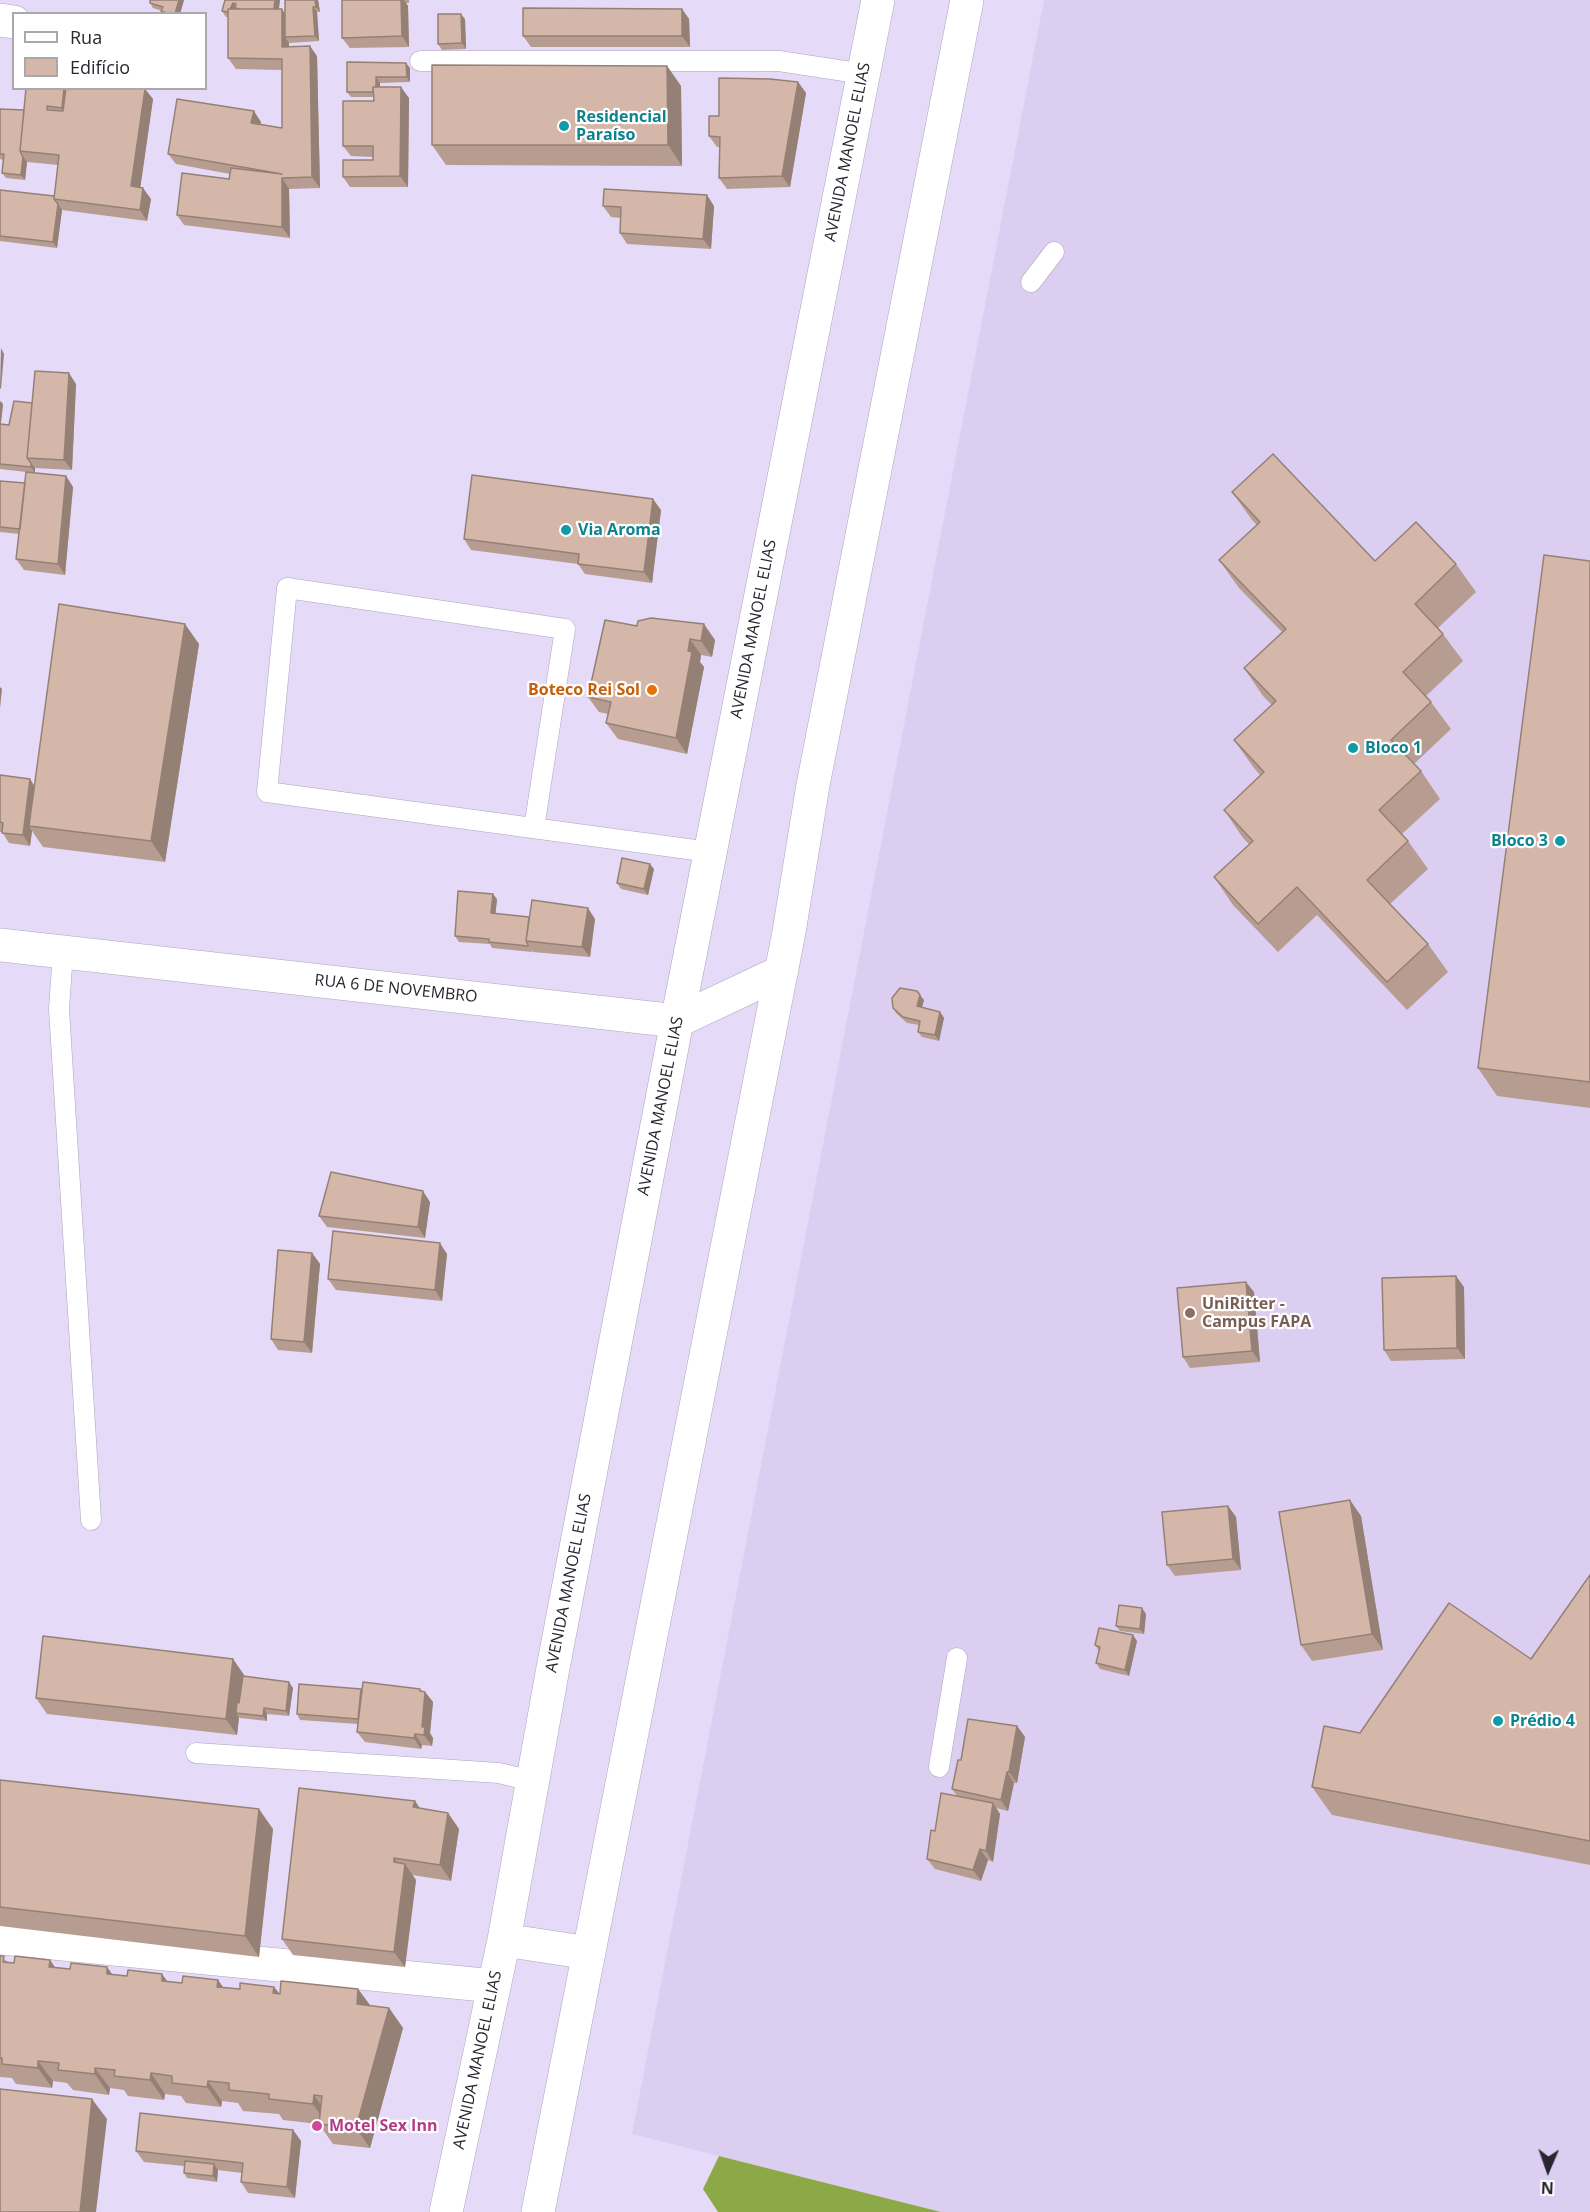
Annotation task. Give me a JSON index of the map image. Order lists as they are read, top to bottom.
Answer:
{
  "streets": {
    "main road": ["AVENIDA MANOEL ELIAS", "RUA 6 DE NOVEMBRO"]
  },
  "crossings": [
    ["AVENIDA MANOEL ELIAS", "RUA 6 DE NOVEMBRO"]
  ],
  "places": [
    "Residencial Paraíso",
    "Via Aroma",
    "Boteco Rei Sol",
    "Bloco 1",
    "Bloco 3",
    "UniRitter - Campus FAPA",
    "Prédio 4",
    "Motel Sex Inn"
  ],
  "legend": ["Rua", "Edifício"],
  "north": "bottom"
}
